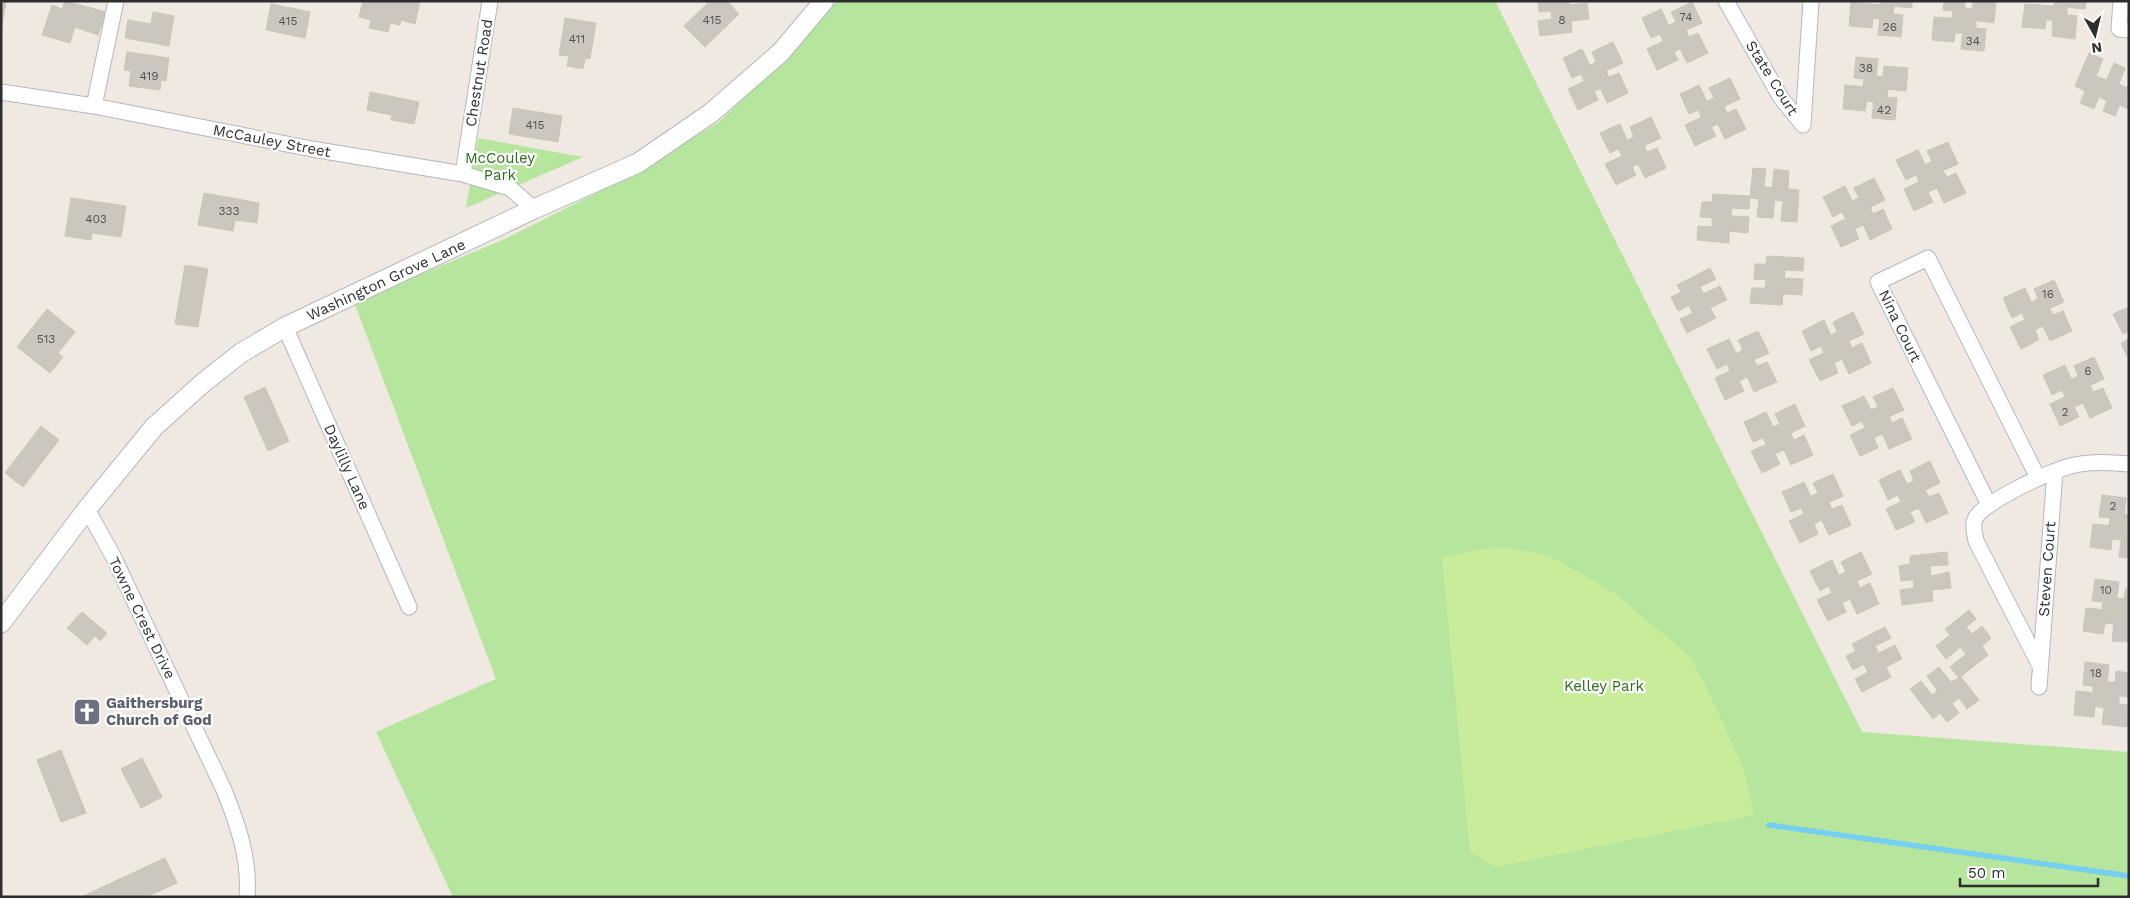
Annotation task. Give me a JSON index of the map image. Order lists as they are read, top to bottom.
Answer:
{
  "streets": {
    "street": [
      "Chestnut Road",
      "State Court",
      "McCauley Street",
      "Washington Grove Lane",
      "Nina Court",
      "Daylilly Lane",
      "Steven Court",
      "Towne Crest Drive"
    ]
  },
  "crossings": [
    ["Chestnut Road", "McCauley Street"],
    ["McCauley Street", "Washington Grove Lane"],
    ["Washington Grove Lane", "Daylilly Lane"],
    ["Washington Grove Lane", "Towne Crest Drive"],
    ["Nina Court", "Steven Court"]
  ],
  "parks": ["McCouley Park", "Kelley Park"],
  "places": {
    "church": ["Gaithersburg Church of God"]
  },
  "house_numbers": [
    "74",
    "415",
    "8",
    "415",
    "26",
    "411",
    "34",
    "38",
    "419",
    "42",
    "415",
    "333",
    "403",
    "16",
    "513",
    "6",
    "2",
    "2",
    "10",
    "18"
  ],
  "scale_bar": "50 m",
  "north": "bottom"
}
